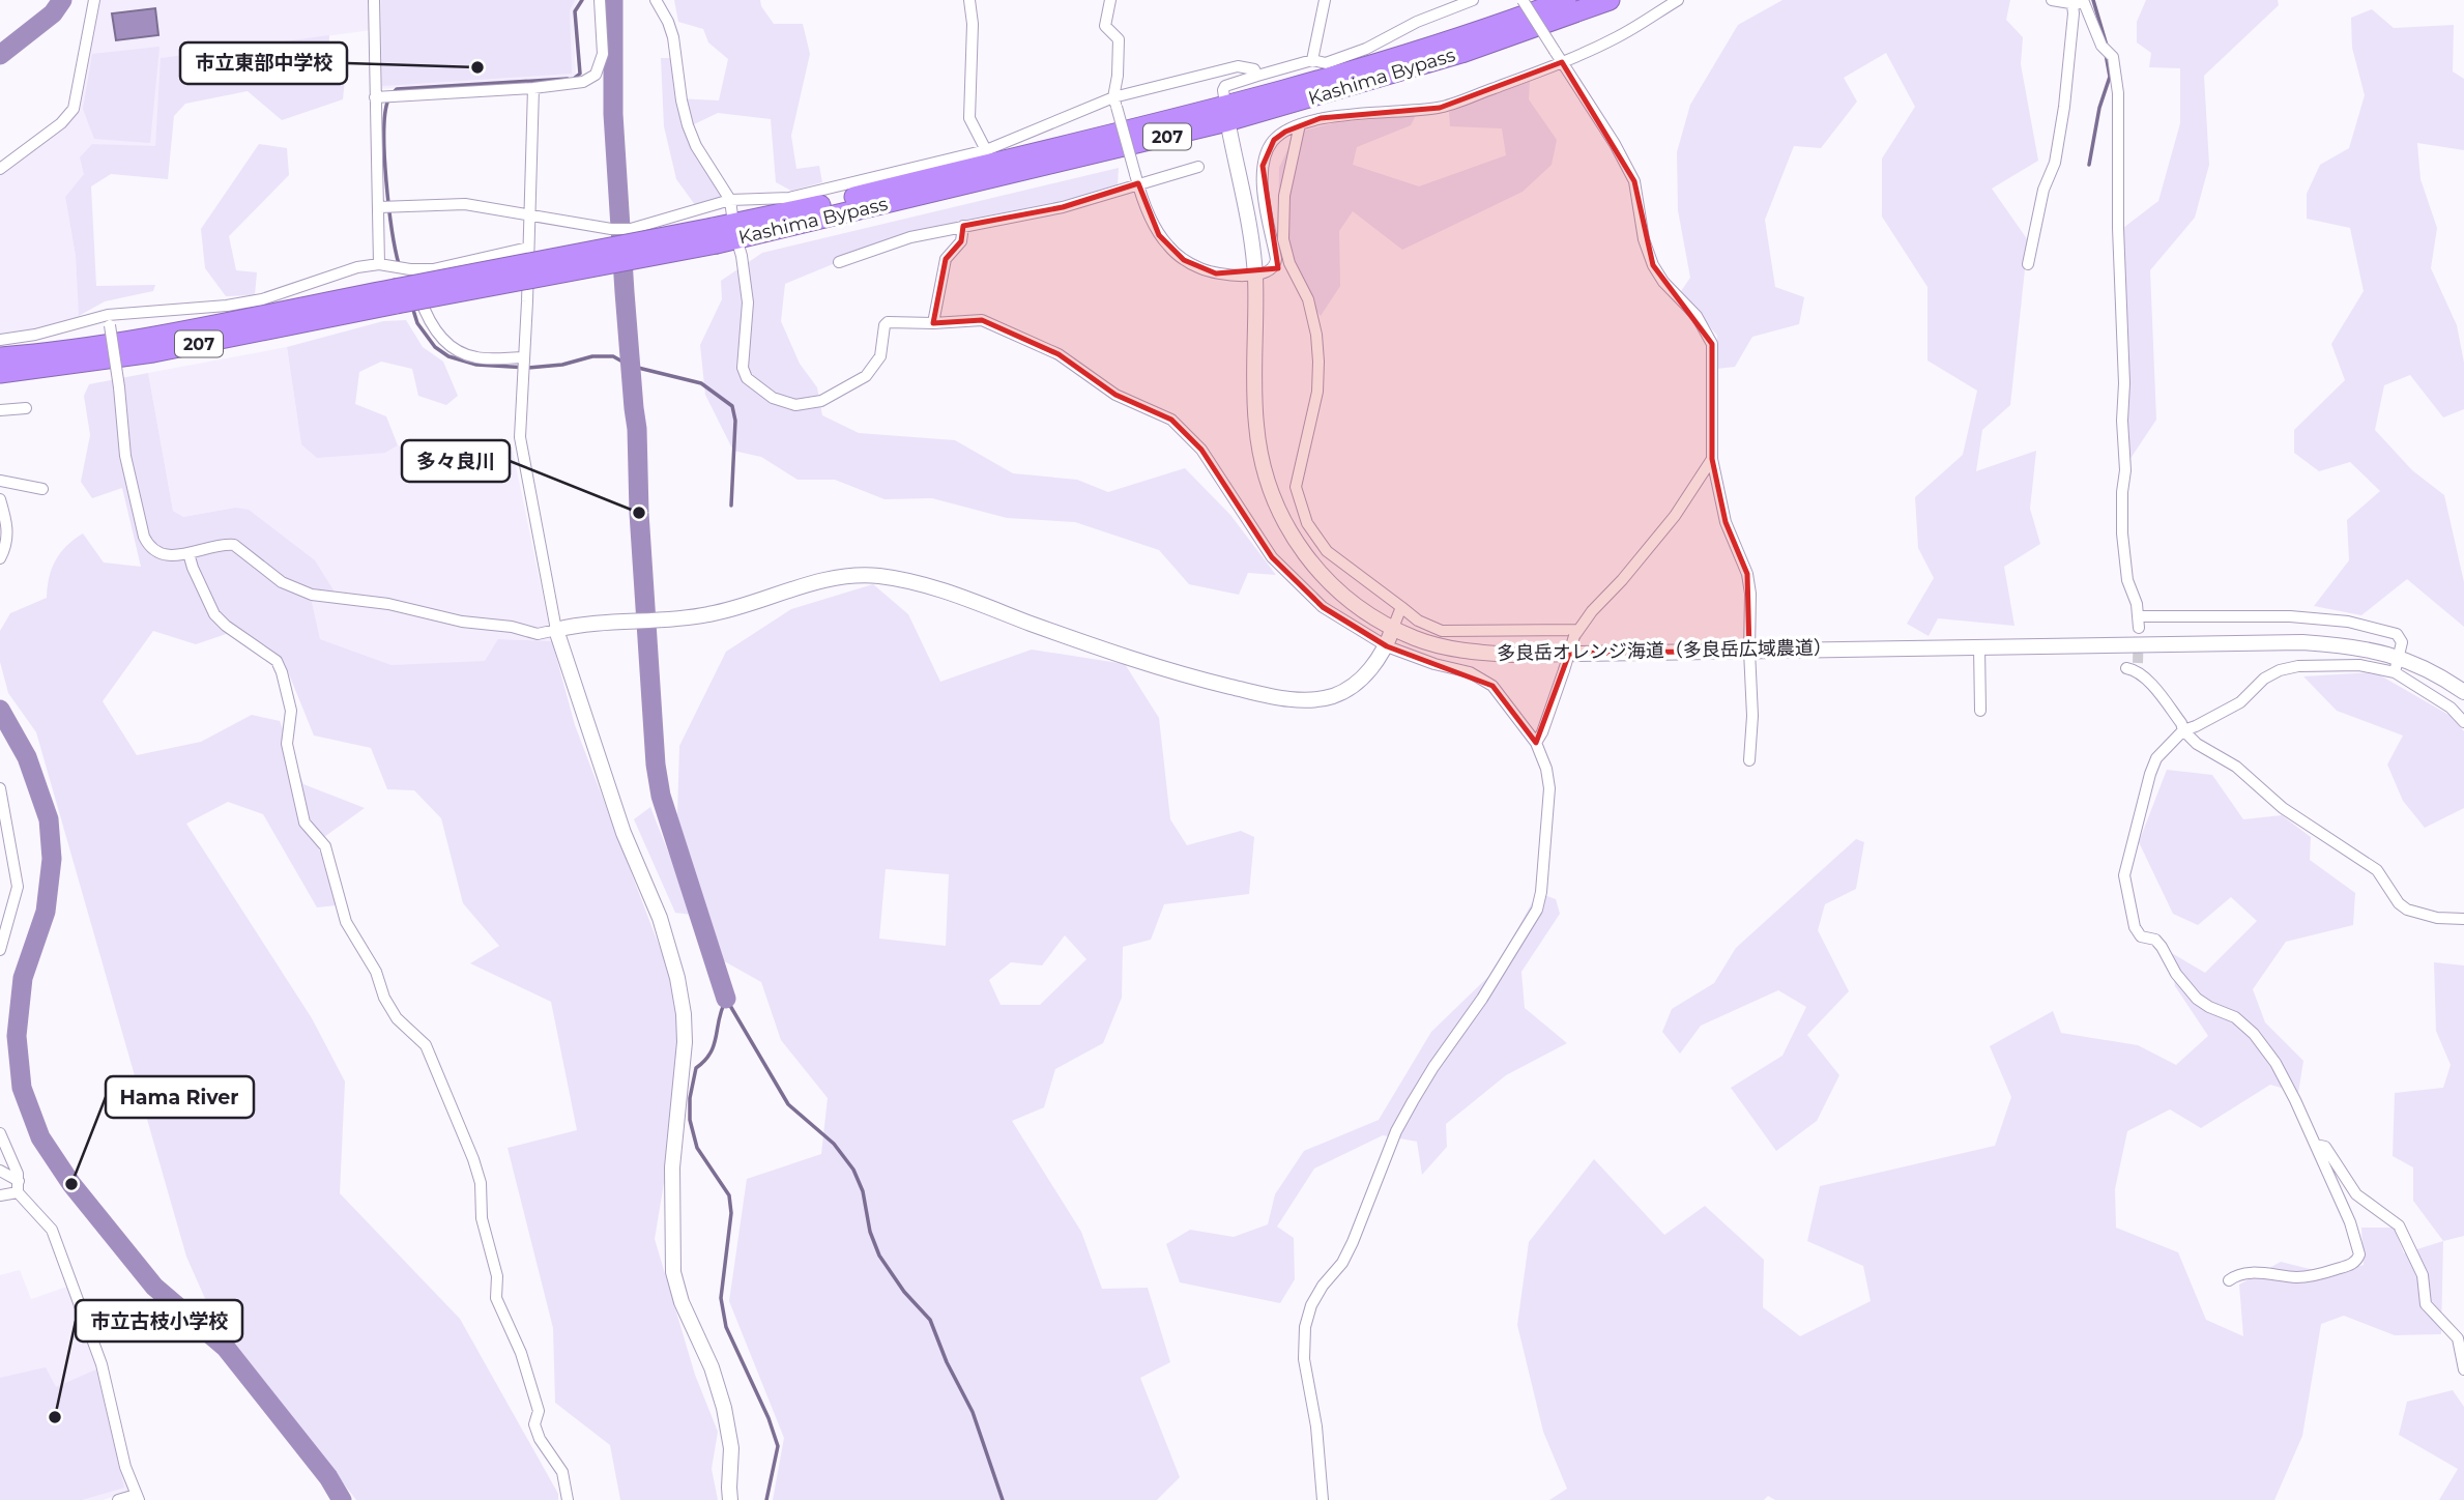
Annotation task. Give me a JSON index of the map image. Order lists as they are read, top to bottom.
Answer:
{
  "streets": {
    "highway": ["Kashima Bypass", "207"],
    "street": ["多良岳オレンジ海道（多良岳広域農道）"]
  },
  "crossings": [
    ["Kashima Bypass", "多良岳オレンジ海道（多良岳広域農道）"]
  ],
  "places": [
    "市立東部中学校",
    "多々良川",
    "Hama River",
    "市立古枝小学校"
  ]
}
